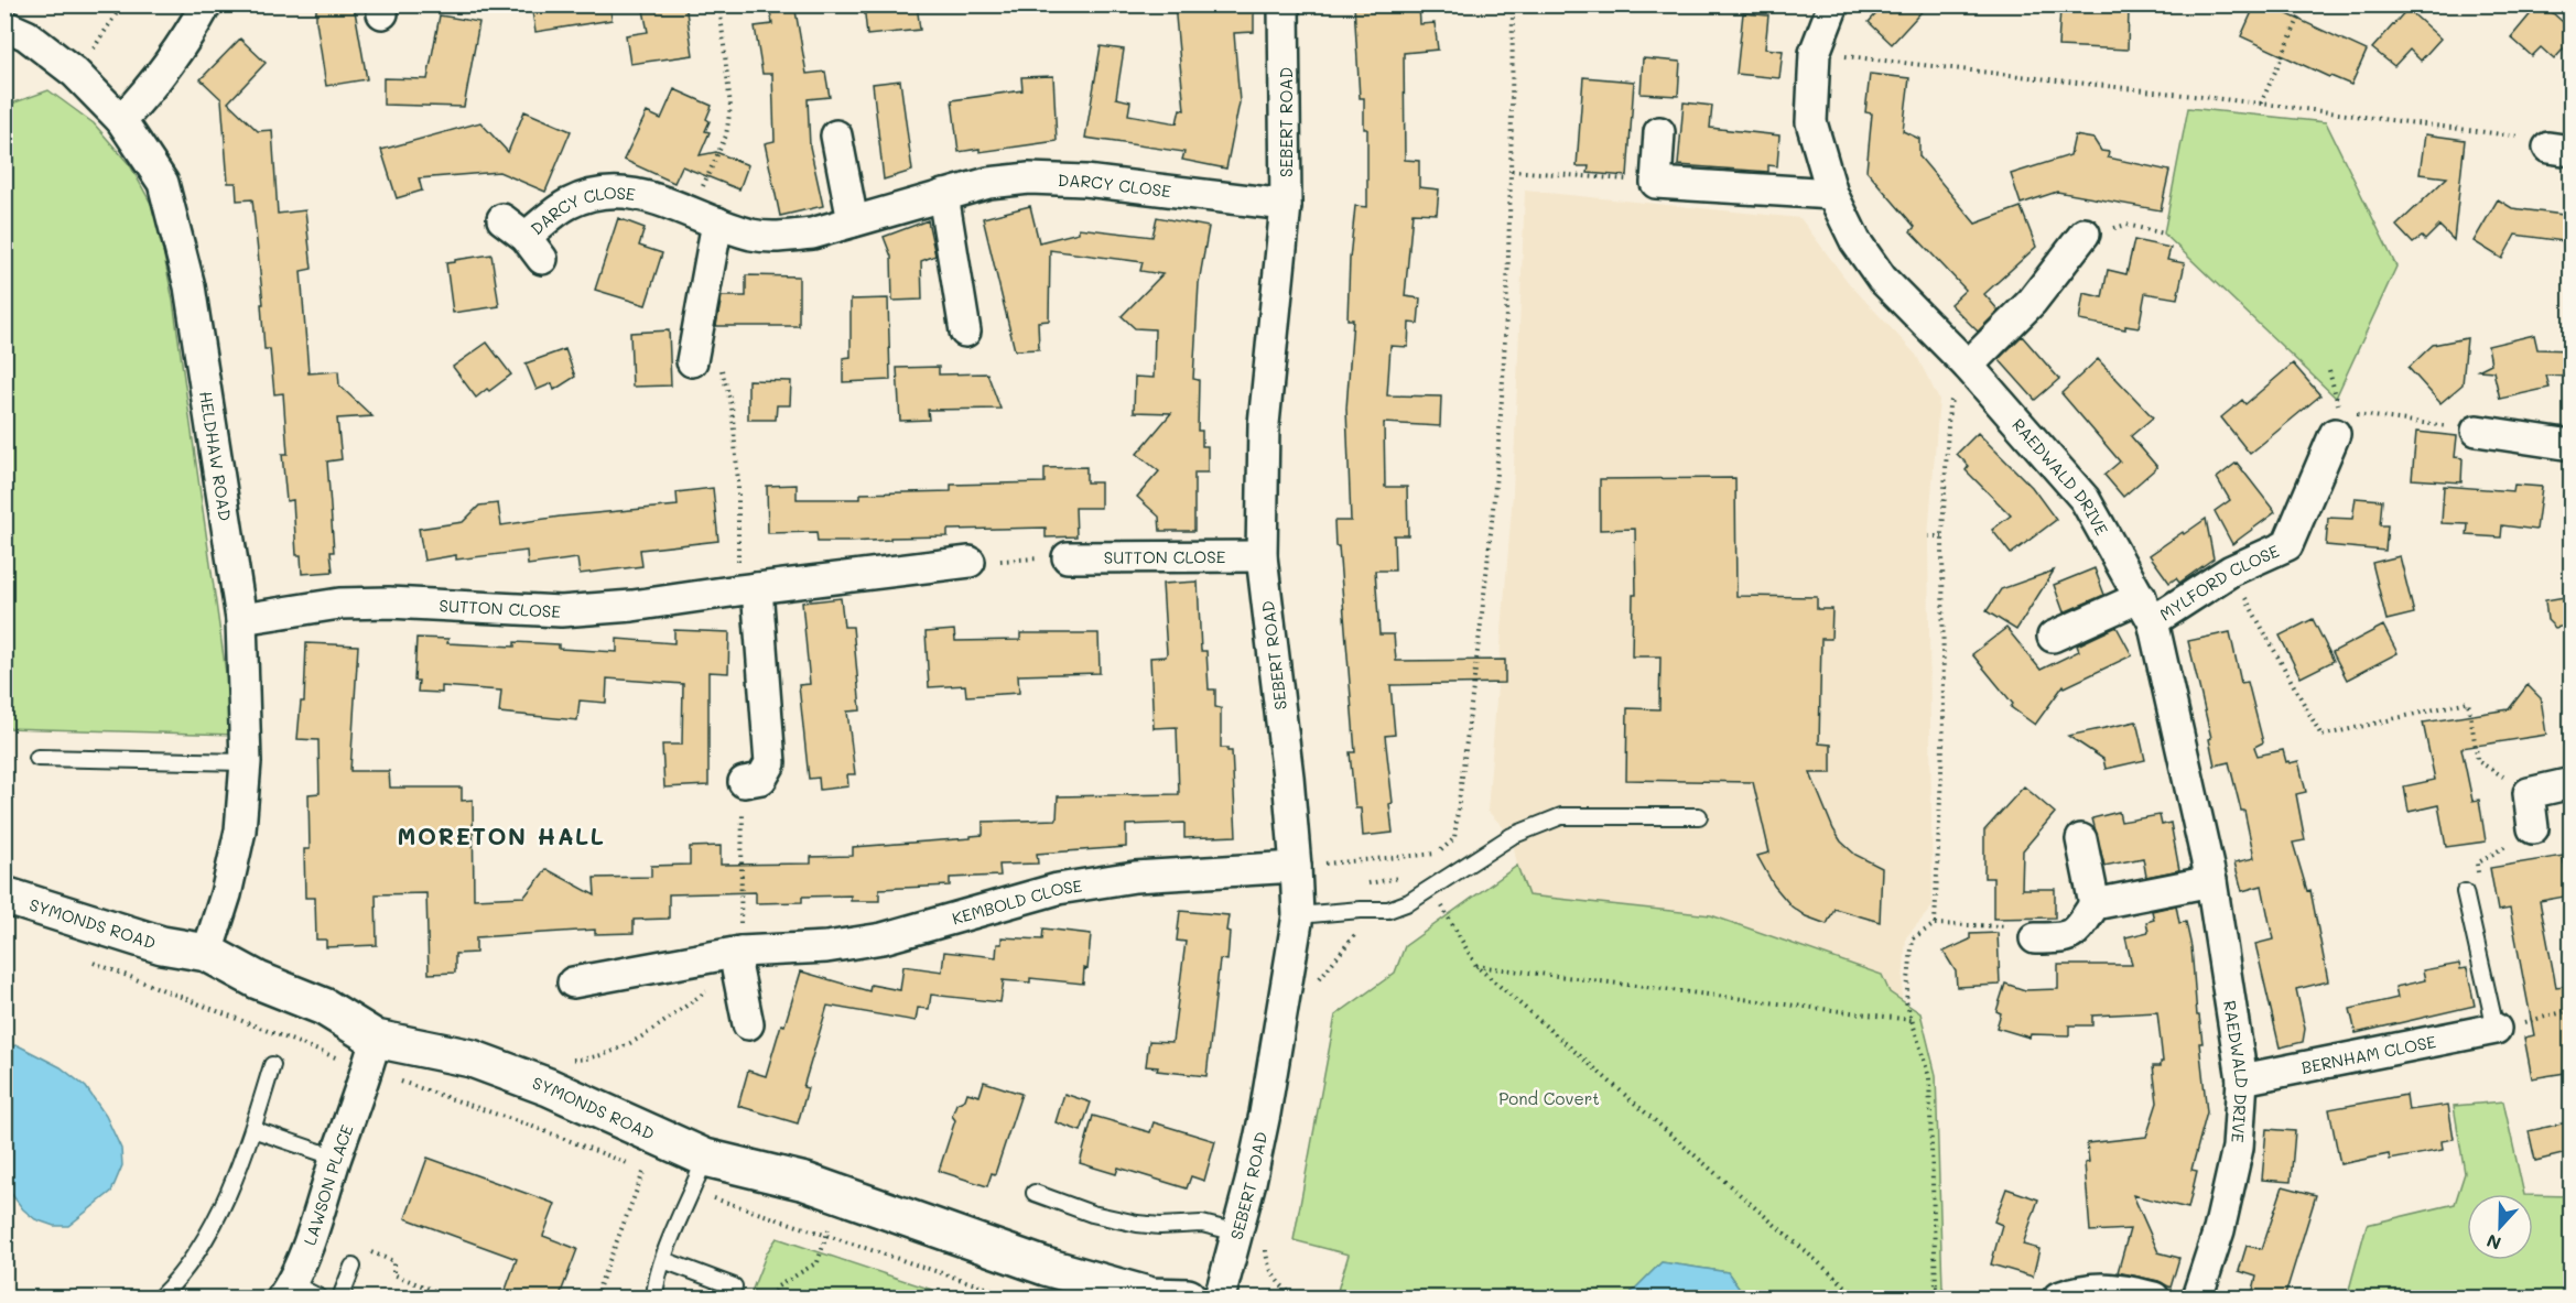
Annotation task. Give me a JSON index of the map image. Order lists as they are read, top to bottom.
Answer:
{
  "streets": {
    "street": [
      "SEBERT ROAD",
      "DARCY CLOSE",
      "HELDHAW ROAD",
      "RAEDWALD DRIVE",
      "SUTTON CLOSE",
      "MYLFORD CLOSE",
      "KEMBOLD CLOSE",
      "SYMONDS ROAD",
      "BERNHAM CLOSE",
      "LAWSON PLACE"
    ]
  },
  "crossings": [
    ["SEBERT ROAD", "DARCY CLOSE"],
    ["SEBERT ROAD", "SUTTON CLOSE"],
    ["SEBERT ROAD", "KEMBOLD CLOSE"],
    ["HELDHAW ROAD", "SUTTON CLOSE"],
    ["HELDHAW ROAD", "SYMONDS ROAD"],
    ["RAEDWALD DRIVE", "MYLFORD CLOSE"],
    ["RAEDWALD DRIVE", "BERNHAM CLOSE"],
    ["SYMONDS ROAD", "LAWSON PLACE"]
  ],
  "districts": ["MORETON HALL"],
  "parks": ["Pond Covert"],
  "north": "bottom"
}
